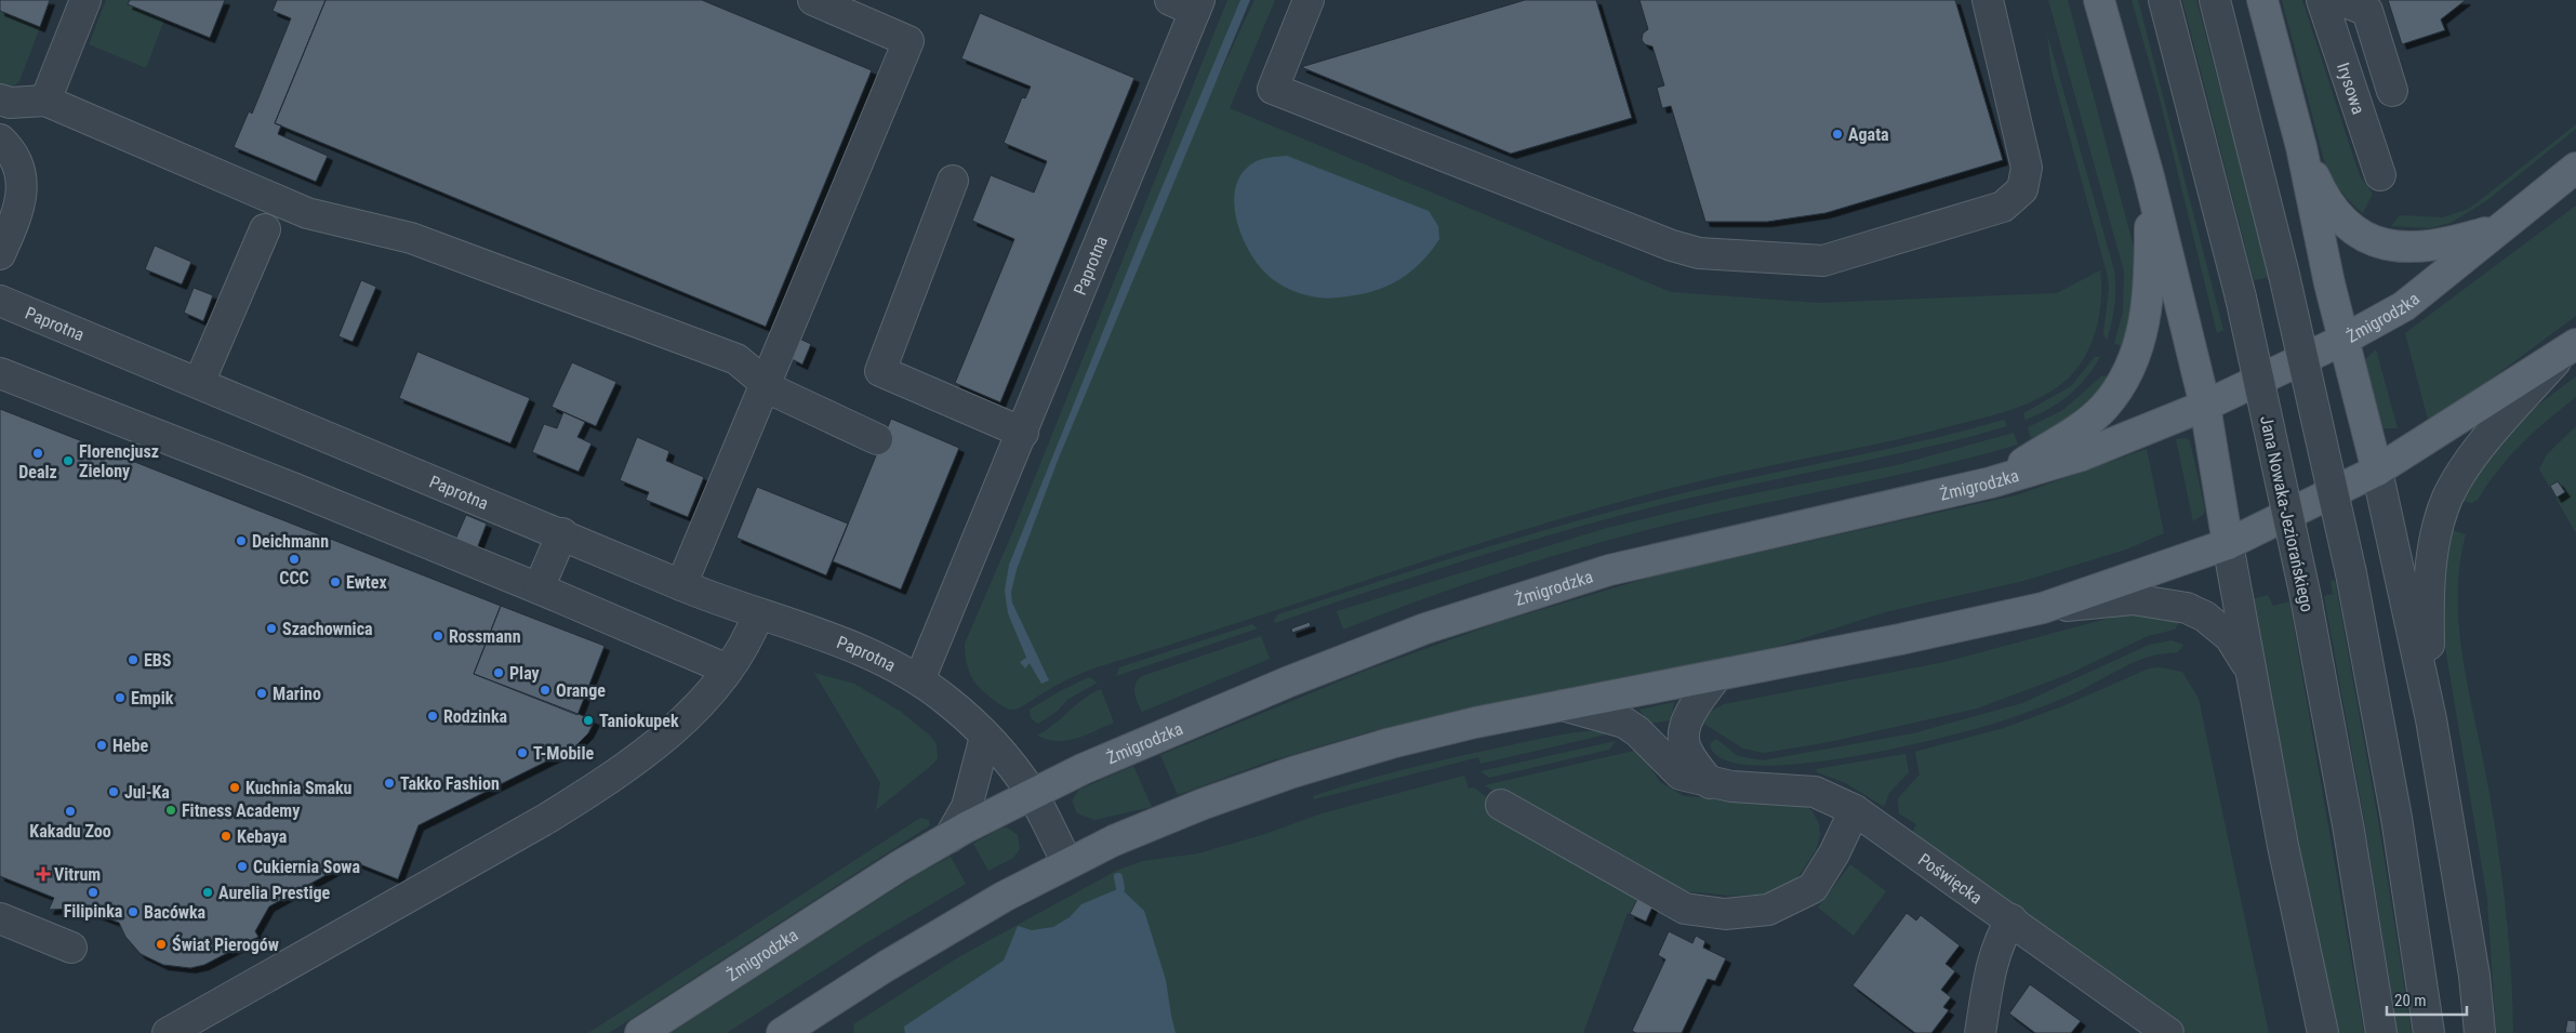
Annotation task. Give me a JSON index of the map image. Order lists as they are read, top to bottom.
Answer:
{
  "streets": {
    "main road": ["Żmigrodzka"],
    "street": [
      "Irysowa",
      "Paprotna",
      "Jana Nowaka-Jeziorańskiego",
      "Poświęcka"
    ]
  },
  "crossings": [
    ["Paprotna", "Żmigrodzka"]
  ],
  "places": {
    "other": [
      "Agata",
      "Dealz",
      "Florencjusz Zielony",
      "Deichmann",
      "CCC",
      "Ewtex",
      "Szachownica",
      "Rossmann",
      "EBS",
      "Play",
      "Orange",
      "Marino",
      "Empik",
      "Rodzinka",
      "Taniokupek",
      "Hebe",
      "T-Mobile",
      "Takko Fashion",
      "Kuchnia Smaku",
      "Jul-Ka",
      "Fitness Academy",
      "Kakadu Zoo",
      "Kebaya",
      "Cukiernia Sowa",
      "Filipinka",
      "Aurelia Prestige",
      "Bacówka",
      "Świat Pierogów"
    ],
    "health": ["Vitrum"]
  },
  "scale_bar": "20 m"
}
